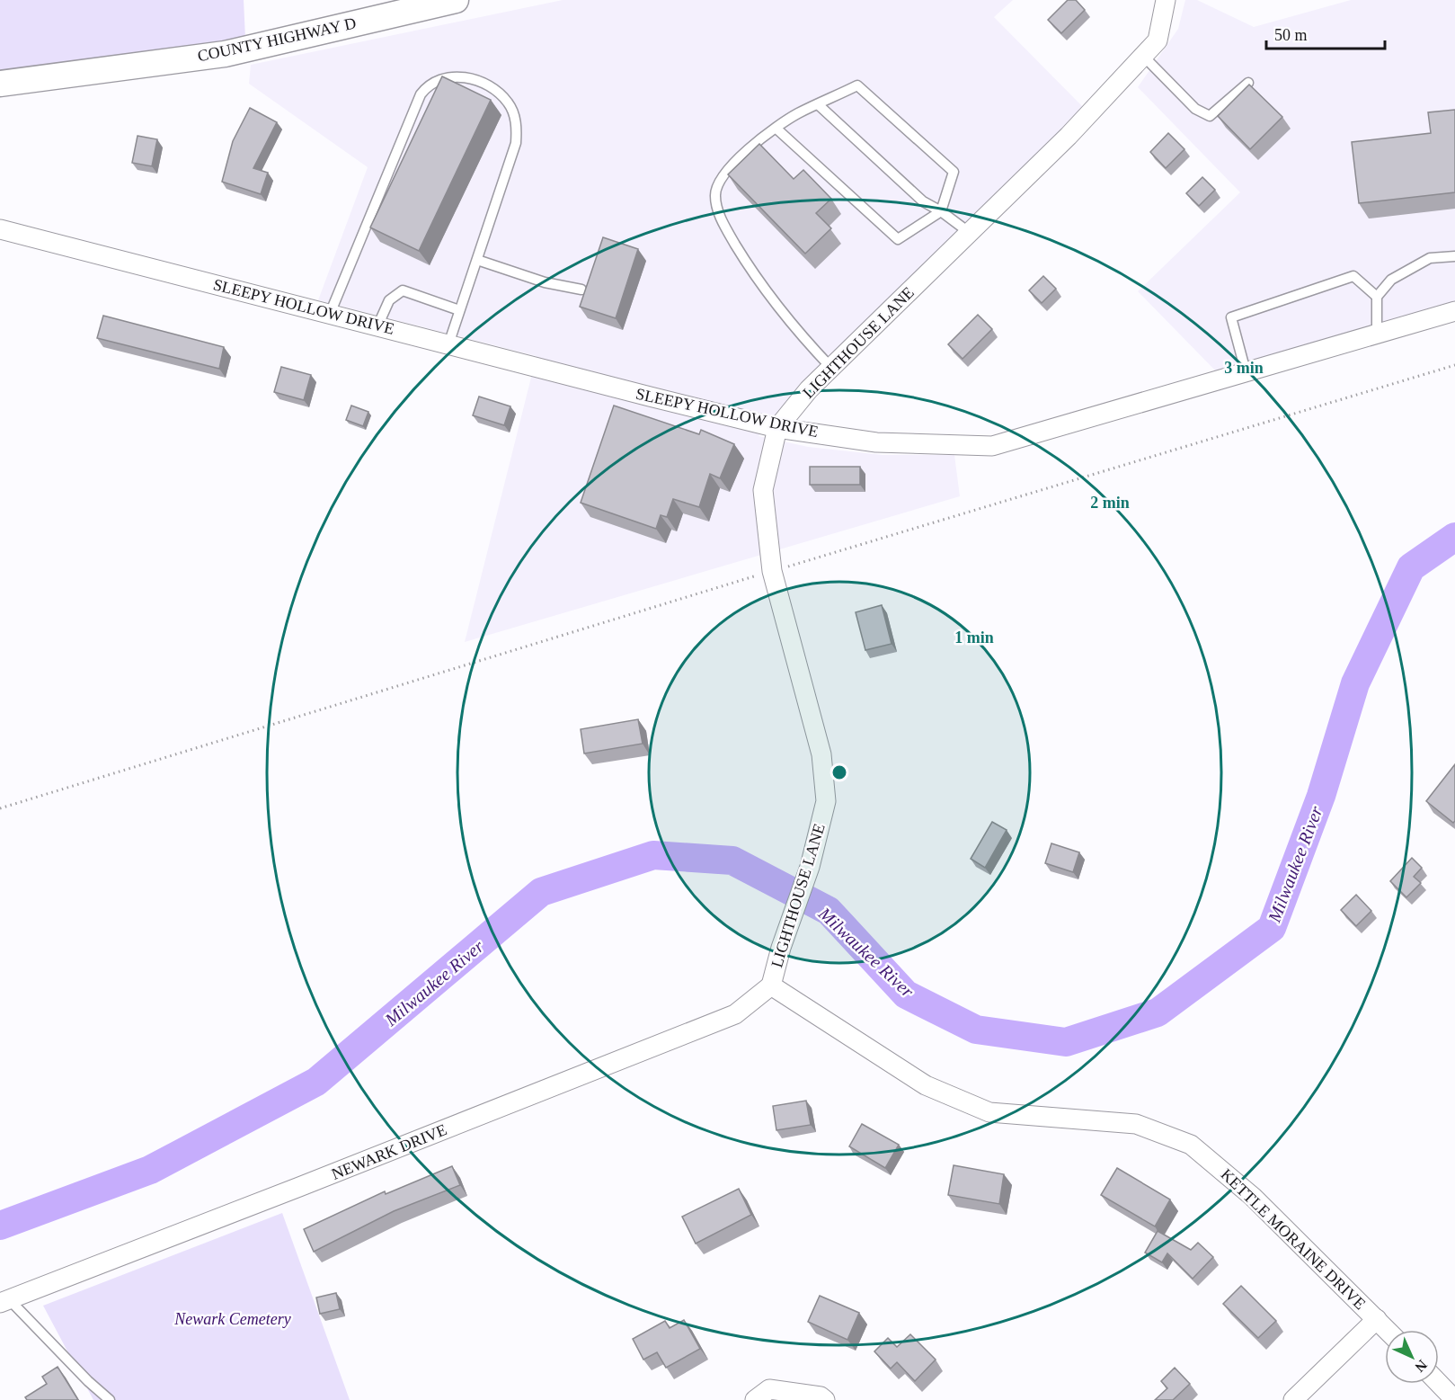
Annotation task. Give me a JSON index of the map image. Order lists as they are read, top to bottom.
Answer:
{
  "streets": {
    "main road": ["COUNTY HIGHWAY D"],
    "street": [
      "SLEEPY HOLLOW DRIVE",
      "LIGHTHOUSE LANE",
      "NEWARK DRIVE",
      "KETTLE MORAINE DRIVE"
    ]
  },
  "crossings": [
    ["SLEEPY HOLLOW DRIVE", "LIGHTHOUSE LANE"],
    ["LIGHTHOUSE LANE", "NEWARK DRIVE"],
    ["LIGHTHOUSE LANE", "KETTLE MORAINE DRIVE"],
    ["NEWARK DRIVE", "KETTLE MORAINE DRIVE"]
  ],
  "water": ["Milwaukee River"],
  "parks": ["Newark Cemetery"],
  "scale_bar": "50 m",
  "north": "bottom right",
  "rings": ["3 min", "2 min", "1 min"]
}
